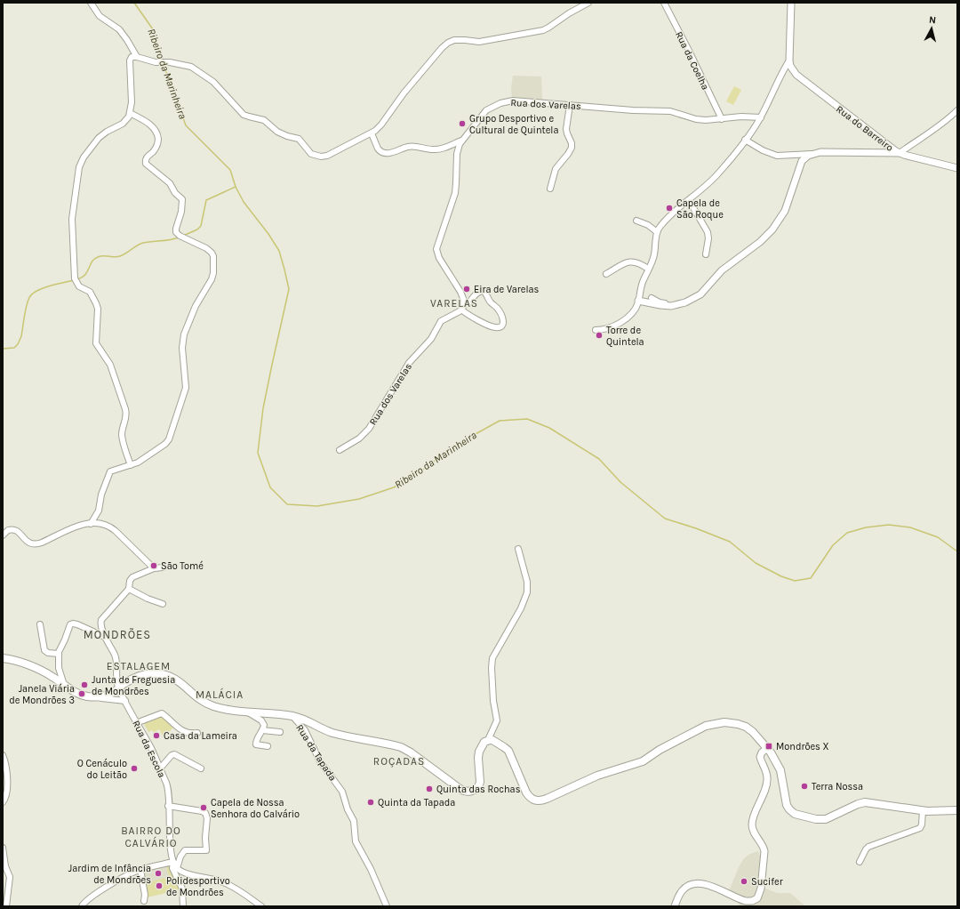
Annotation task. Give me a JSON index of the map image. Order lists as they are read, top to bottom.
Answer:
{
  "streets": {
    "street": [
      "Rua da Coelha",
      "Rua dos Varelas",
      "Rua do Barreiro",
      "Rua da Escola",
      "Rua da Tapada"
    ]
  },
  "crossings": [
    ["Rua da Coelha", "Rua dos Varelas"]
  ],
  "districts": [
    "VARELAS",
    "MONDRÕES",
    "ESTALAGEM",
    "MALÁCIA",
    "ROÇADAS",
    "BAIRRO DO CALVÁRIO"
  ],
  "water": ["Ribeiro da Marinheira"],
  "places": {
    "other": [
      "Grupo Desportivo e Cultural de Quintela",
      "Capela de São Roque",
      "Eira de Varelas",
      "Torre de Quintela",
      "São Tomé",
      "Junta de Freguesia de Mondrões",
      "Janela Viária de Mondrões 3",
      "Casa da Lameira",
      "O Cenáculo do Leitão",
      "Terra Nossa",
      "Quinta das Rochas",
      "Quinta da Tapada",
      "Capela de Nossa Senhora do Calvário",
      "Jardim de Infância de Mondrões",
      "Sucifer",
      "Polidesportivo de Mondrões"
    ],
    "transit": ["Mondrões X"]
  },
  "north": "top"
}
